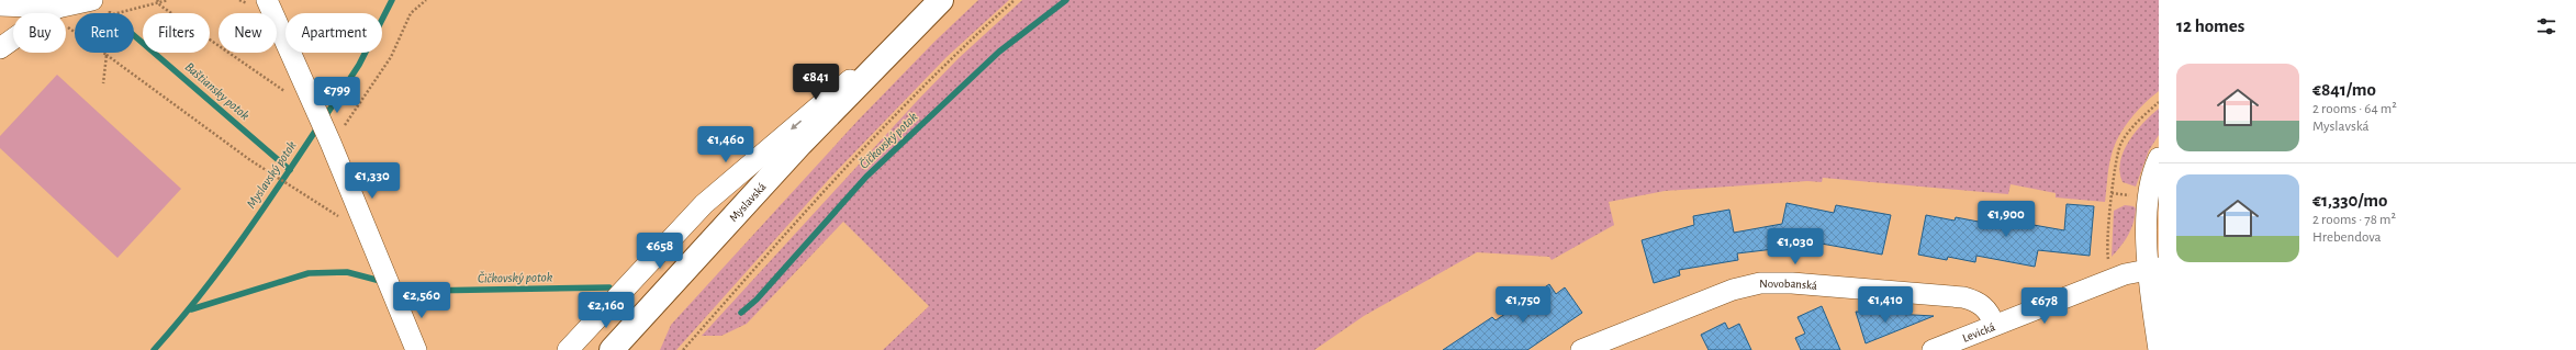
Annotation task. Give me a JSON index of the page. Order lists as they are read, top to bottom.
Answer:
{
  "streets": {
    "street": ["Myslavská", "Novobanská", "Levická"]
  },
  "crossings": [
    ["Novobanská", "Levická"]
  ],
  "water": ["Baštiansky potok", "Čičkovský potok", "Myslavský potok"],
  "page": {
    "heading": "12 homes",
    "chip": [
      "Buy",
      "Rent",
      "Filters",
      "New",
      "Apartment"
    ],
    "list": [
      {
        "name": "€841/mo",
        "note": "2 rooms · 64 m² · Myslavská"
      },
      {
        "name": "€1,330/mo",
        "note": "2 rooms · 78 m² · Hrebendova"
      }
    ],
    "price": [
      "€841",
      "€799",
      "€1,460",
      "€1,330",
      "€1,900",
      "€1,030",
      "€658",
      "€2,560",
      "€1,750",
      "€1,410",
      "€678",
      "€2,160"
    ]
  }
}
